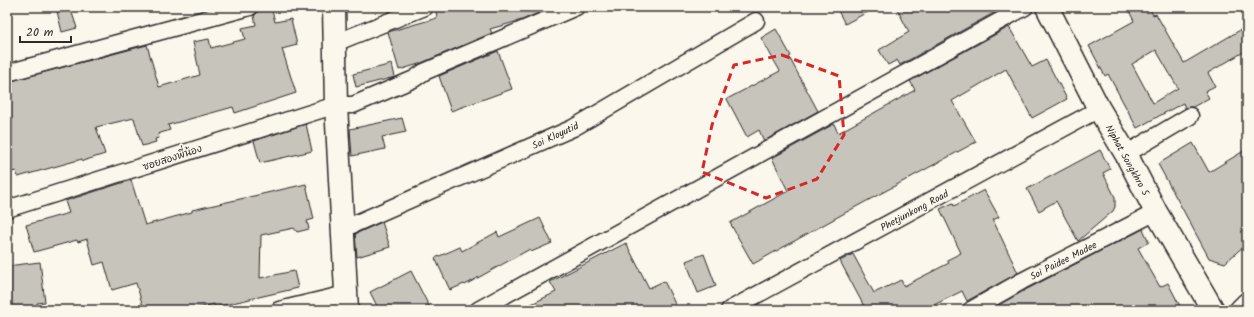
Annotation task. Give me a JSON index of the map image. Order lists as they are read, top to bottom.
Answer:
{
  "streets": {
    "street": [
      "Soi Kloyutid",
      "ซอยสองพี่น้อง",
      "Niphat Songkhro 5",
      "Phetjunkong Road",
      "Soi Paidee Madee"
    ]
  },
  "crossings": [
    ["Niphat Songkhro 5", "Phetjunkong Road"],
    ["Niphat Songkhro 5", "Soi Paidee Madee"]
  ],
  "scale_bar": "20 m"
}
